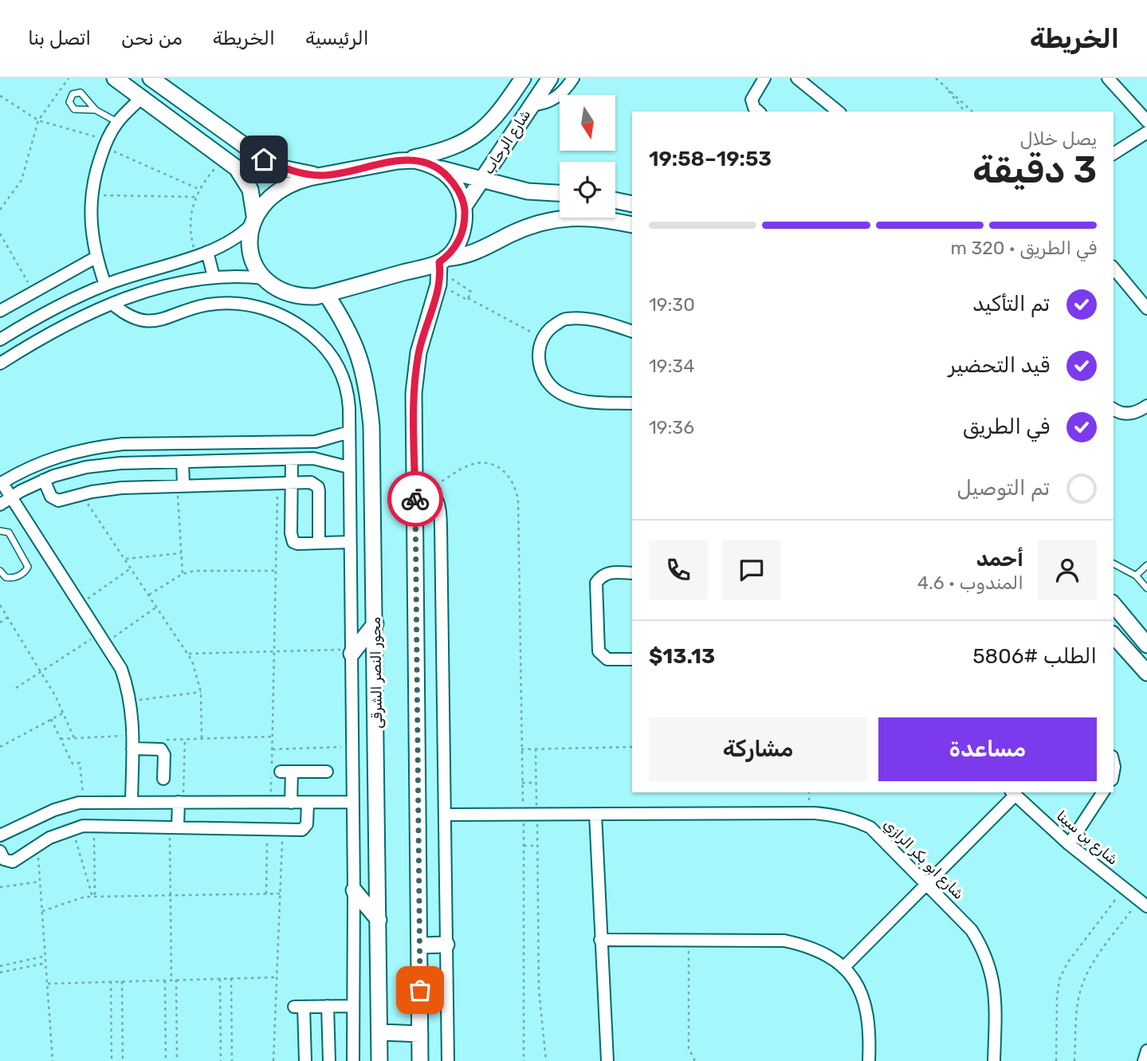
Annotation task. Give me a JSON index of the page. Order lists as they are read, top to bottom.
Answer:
{
  "streets": {
    "street": [
      "شارع الرحاب",
      "محور النصر الشرقى",
      "شارع بن سينا",
      "شارع ابو بكر الرازي"
    ]
  },
  "crossings": [
    ["شارع الرحاب", "محور النصر الشرقى"]
  ],
  "north": "bottom",
  "page": {
    "header": "الخريطة",
    "nav": [
      "الرئيسية",
      "الخريطة",
      "من نحن",
      "اتصل بنا"
    ],
    "heading": ["3 دقيقة", "يصل خلال", "19:53–19:58"],
    "panel": [
      "أحمد",
      "المندوب · 4.6",
      "الطلب #5806",
      "$13.13"
    ],
    "bar": "في الطريق · 320 m",
    "list": [
      ["تم التأكيد", "19:30"],
      ["قيد التحضير", "19:34"],
      ["في الطريق", "19:36"],
      "تم التوصيل"
    ],
    "buttons": ["مساعدة", "مشاركة"]
  }
}
